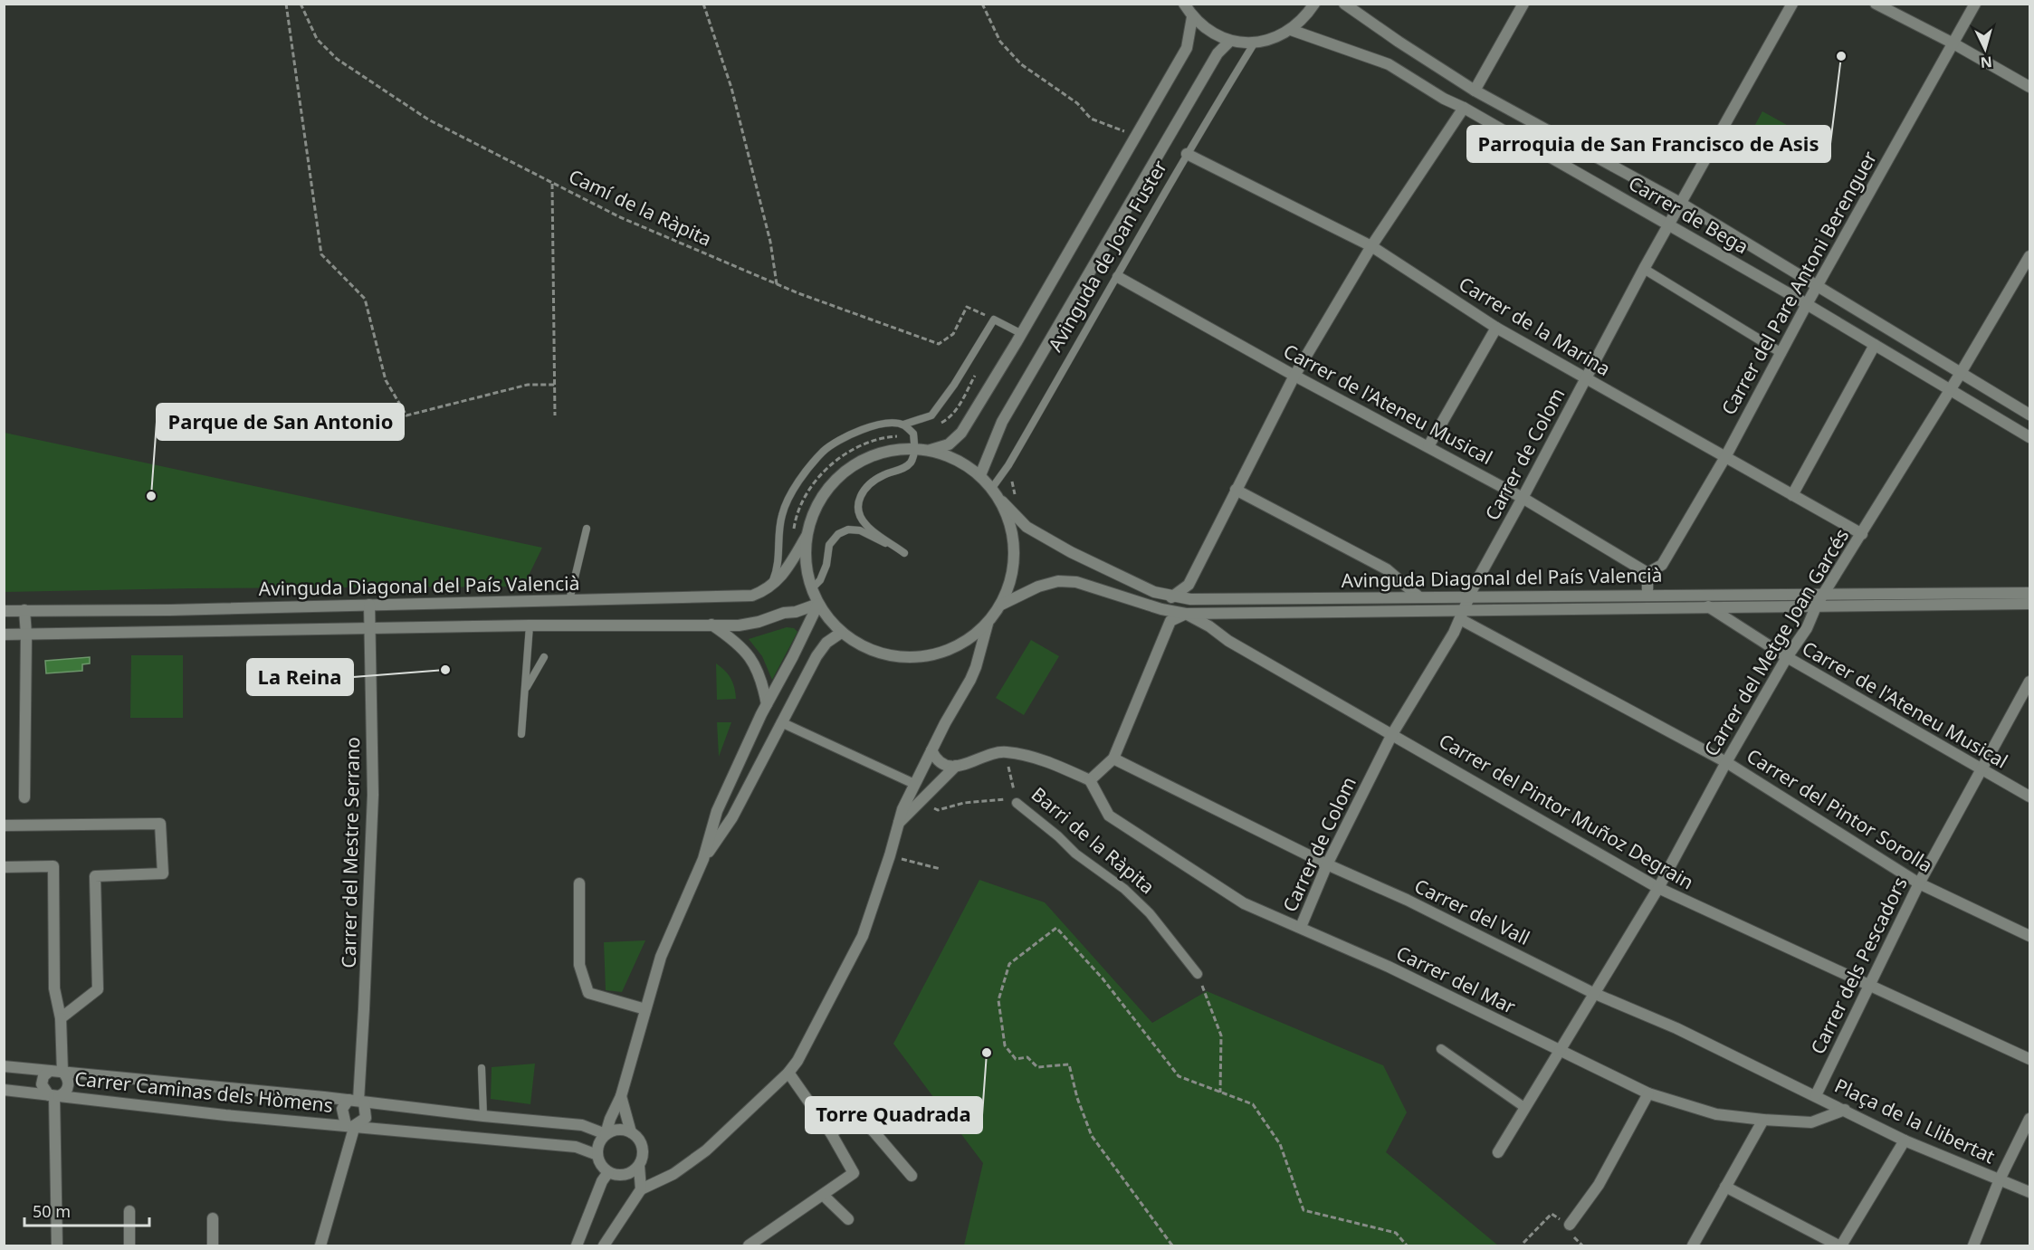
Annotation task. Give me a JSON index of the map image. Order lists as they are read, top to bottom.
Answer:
{
  "streets": {
    "street": [
      "Carrer de Bega",
      "Avinguda de Joan Fuster",
      "Carrer del Pare Antoni Berenguer",
      "Carrer de la Marina",
      "Carrer de l'Ateneu Musical",
      "Carrer de Colom",
      "Avinguda Diagonal del País Valencià",
      "Carrer del Metge Joan Garcés",
      "Carrer del Pintor Sorolla",
      "Carrer del Pintor Muñoz Degrain",
      "Barri de la Ràpita",
      "Carrer del Mestre Serrano",
      "Carrer del Vall",
      "Carrer dels Pescadors",
      "Carrer del Mar",
      "Carrer Caminas dels Hòmens",
      "Plaça de la Llibertat"
    ],
    "path": ["Camí de la Ràpita"]
  },
  "crossings": [
    ["Carrer de Bega", "Carrer del Pare Antoni Berenguer"],
    ["Carrer de Bega", "Carrer de Colom"],
    ["Carrer de Bega", "Carrer del Metge Joan Garcés"],
    ["Avinguda de Joan Fuster", "Carrer de la Marina"],
    ["Avinguda de Joan Fuster", "Carrer de l'Ateneu Musical"],
    ["Carrer del Pare Antoni Berenguer", "Carrer de la Marina"],
    ["Carrer del Pare Antoni Berenguer", "Carrer de l'Ateneu Musical"],
    ["Carrer de la Marina", "Carrer de Colom"],
    ["Carrer de la Marina", "Carrer del Metge Joan Garcés"],
    ["Carrer de l'Ateneu Musical", "Carrer de Colom"],
    ["Carrer de l'Ateneu Musical", "Avinguda Diagonal del País Valencià"],
    ["Carrer de l'Ateneu Musical", "Carrer del Metge Joan Garcés"],
    ["Carrer de l'Ateneu Musical", "Carrer dels Pescadors"],
    ["Carrer de Colom", "Avinguda Diagonal del País Valencià"],
    ["Carrer de Colom", "Carrer del Pintor Sorolla"],
    ["Carrer de Colom", "Carrer del Pintor Muñoz Degrain"],
    ["Carrer de Colom", "Carrer del Vall"],
    ["Carrer de Colom", "Carrer del Mar"],
    ["Avinguda Diagonal del País Valencià", "Carrer del Metge Joan Garcés"],
    ["Avinguda Diagonal del País Valencià", "Carrer del Pintor Sorolla"],
    ["Avinguda Diagonal del País Valencià", "Carrer del Pintor Muñoz Degrain"],
    ["Avinguda Diagonal del País Valencià", "Carrer del Mestre Serrano"],
    ["Carrer del Metge Joan Garcés", "Carrer del Pintor Sorolla"],
    ["Carrer del Metge Joan Garcés", "Carrer del Pintor Muñoz Degrain"],
    ["Carrer del Metge Joan Garcés", "Carrer del Vall"],
    ["Carrer del Metge Joan Garcés", "Carrer del Mar"],
    ["Carrer del Pintor Sorolla", "Carrer dels Pescadors"],
    ["Carrer del Pintor Muñoz Degrain", "Carrer dels Pescadors"],
    ["Carrer del Mestre Serrano", "Carrer Caminas dels Hòmens"],
    ["Carrer del Vall", "Carrer dels Pescadors"],
    ["Carrer del Vall", "Plaça de la Llibertat"],
    ["Carrer dels Pescadors", "Plaça de la Llibertat"],
    ["Carrer del Mar", "Plaça de la Llibertat"]
  ],
  "places": [
    "Parroquia de San Francisco de Asis",
    "Parque de San Antonio",
    "La Reina",
    "Torre Quadrada"
  ],
  "scale_bar": "50 m",
  "north": "bottom"
}
